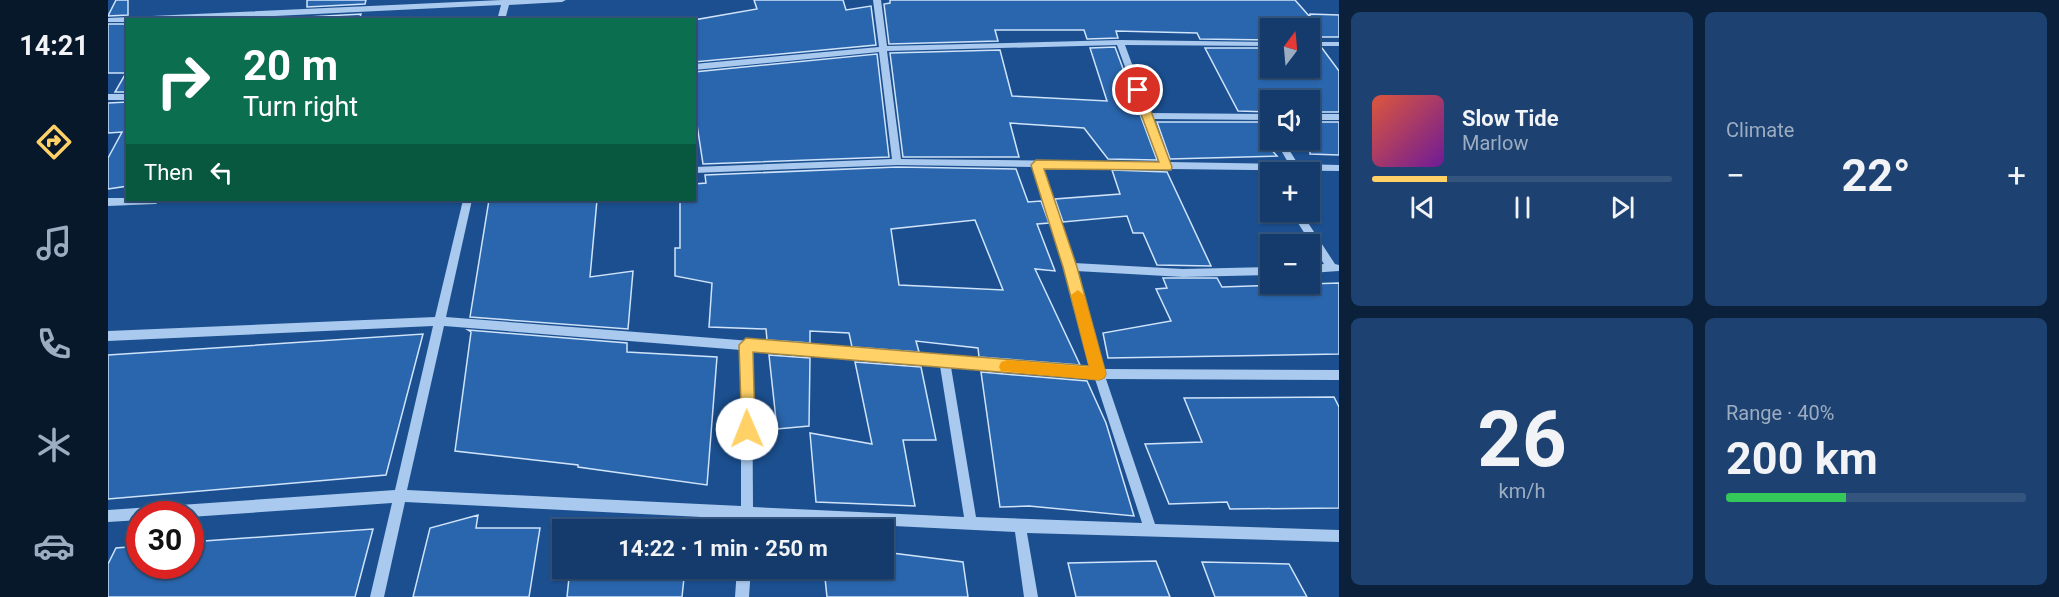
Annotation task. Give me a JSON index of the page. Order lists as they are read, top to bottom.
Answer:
{
  "north": "top",
  "page": {
    "tabs": "14:21",
    "tile": [
      "Climate",
      ["26", "km/h"],
      ["Range · 40%", "200 km"]
    ],
    "map_buttons": ["+", "−"],
    "turn": ["20 m", "Turn right"],
    "song": ["Slow Tide", "Marlow"],
    "then": "Then",
    "heat": ["−", "22°", "+"],
    "limit": "30",
    "trip": "14:22 · 1 min · 250 m"
  }
}
